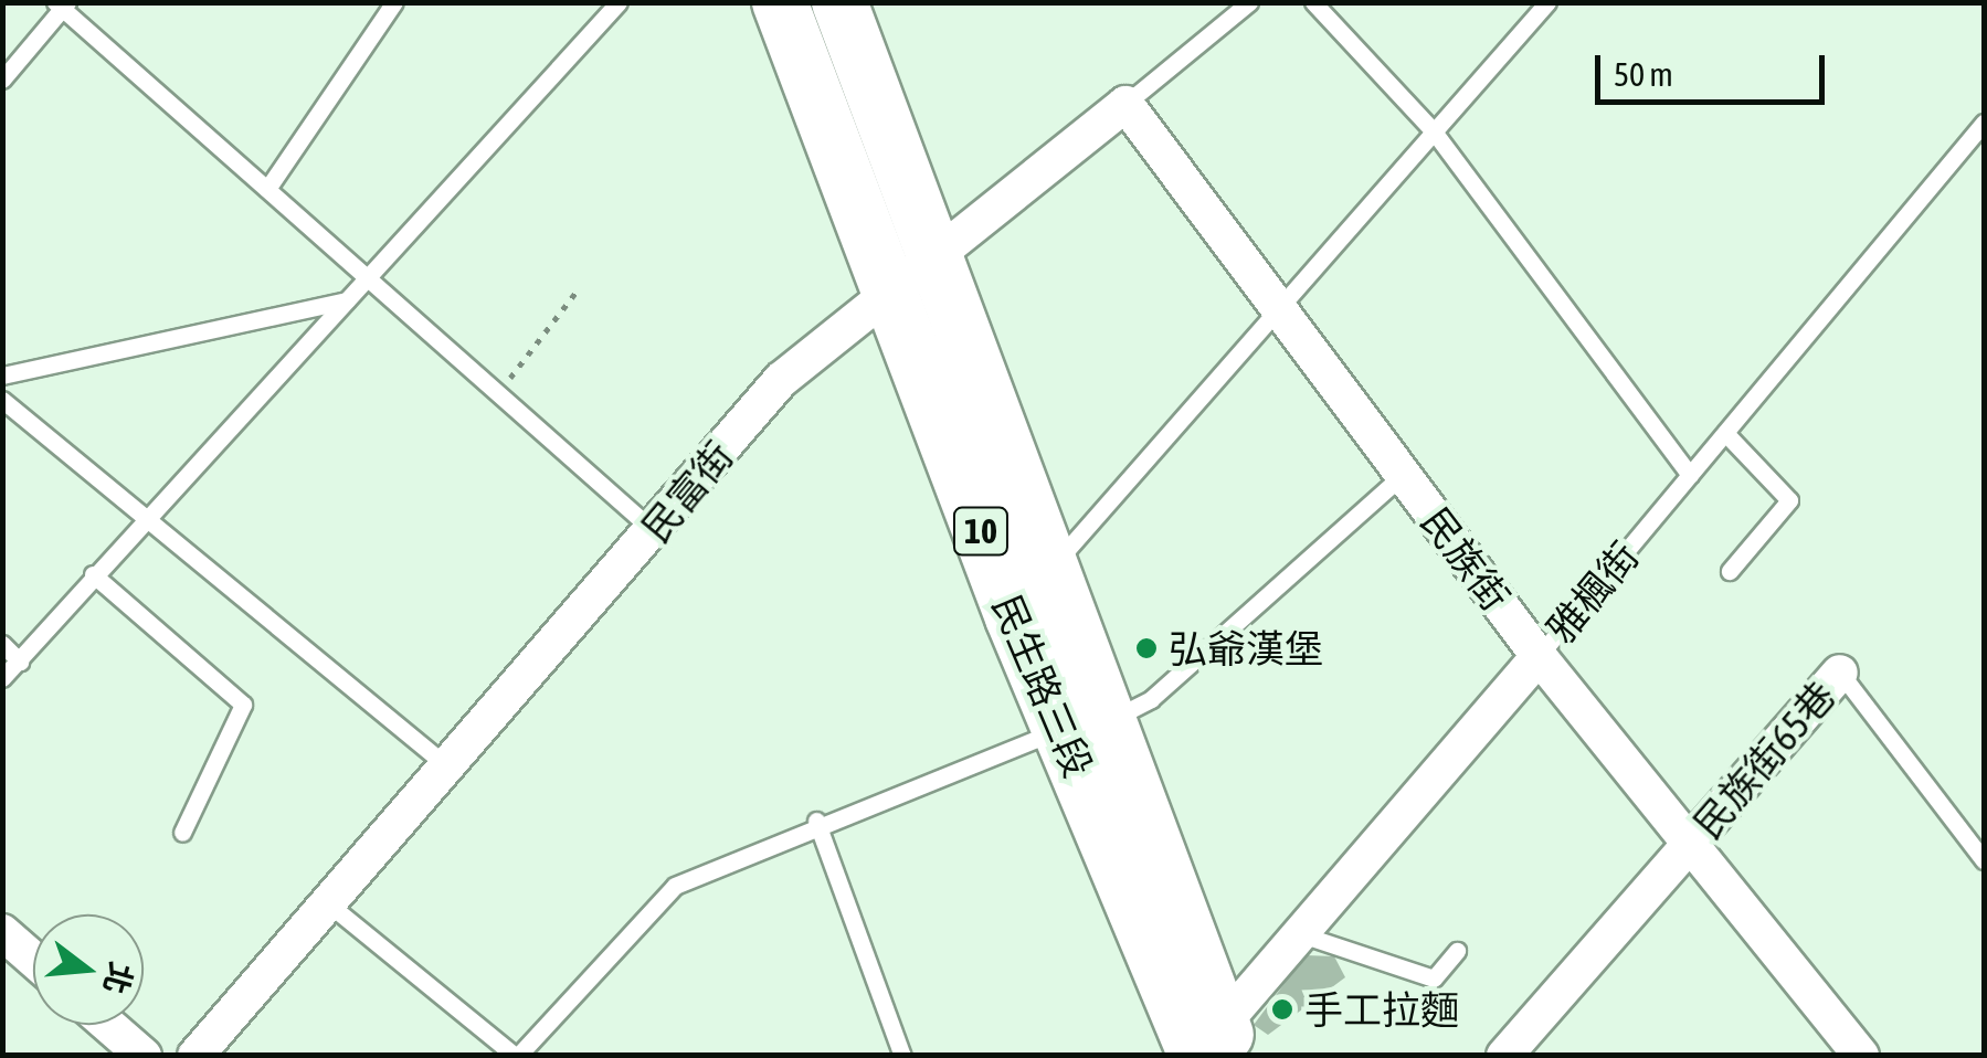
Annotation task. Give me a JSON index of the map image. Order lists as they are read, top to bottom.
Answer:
{
  "streets": {
    "main road": ["10", "民生路三段"],
    "street": [
      "民富街",
      "民族街",
      "雅楓街",
      "民族街65巷"
    ]
  },
  "crossings": [
    ["民富街", "民族街"],
    ["民富街", "民生路三段"],
    ["民族街", "雅楓街"],
    ["民族街", "民族街65巷"],
    ["雅楓街", "民生路三段"]
  ],
  "places": ["弘爺漢堡", "手工拉麵"],
  "scale_bar": "50 m",
  "north": "right"
}
